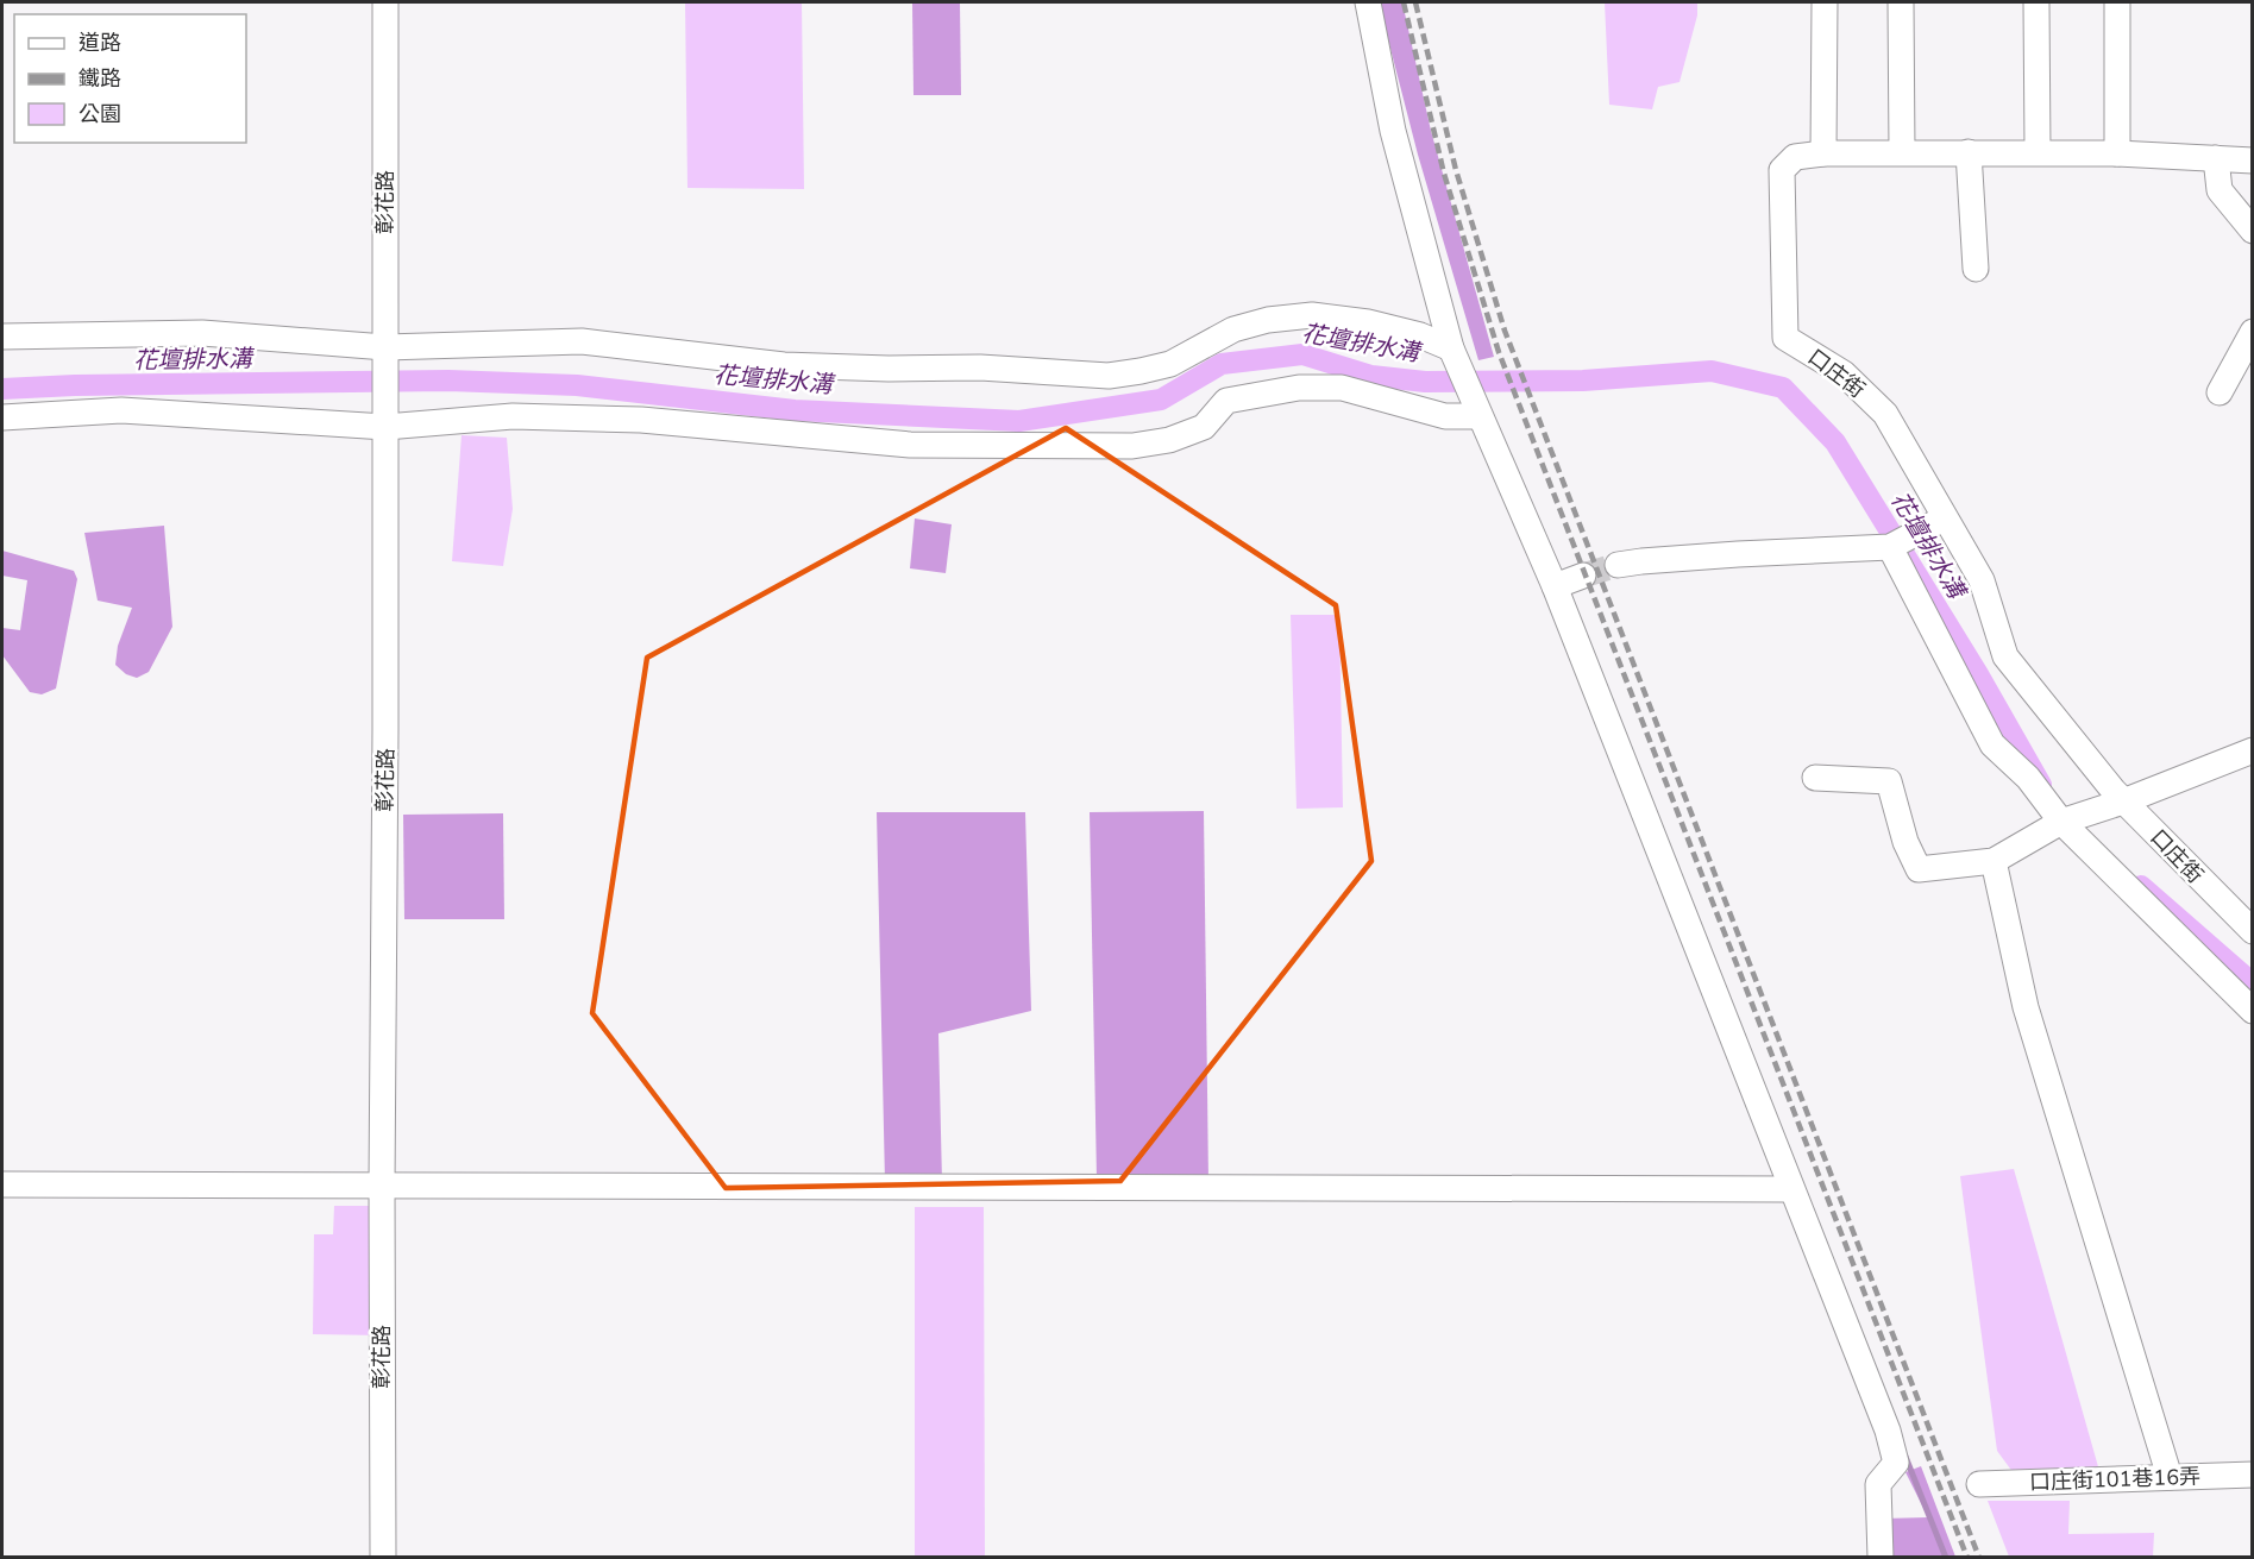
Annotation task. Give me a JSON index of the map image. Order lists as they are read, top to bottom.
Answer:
{
  "streets": {
    "street": ["彰花路", "口庄街", "口庄街101巷16弄"]
  },
  "water": ["花壇排水溝"],
  "legend": ["道路", "鐵路", "公園"]
}
